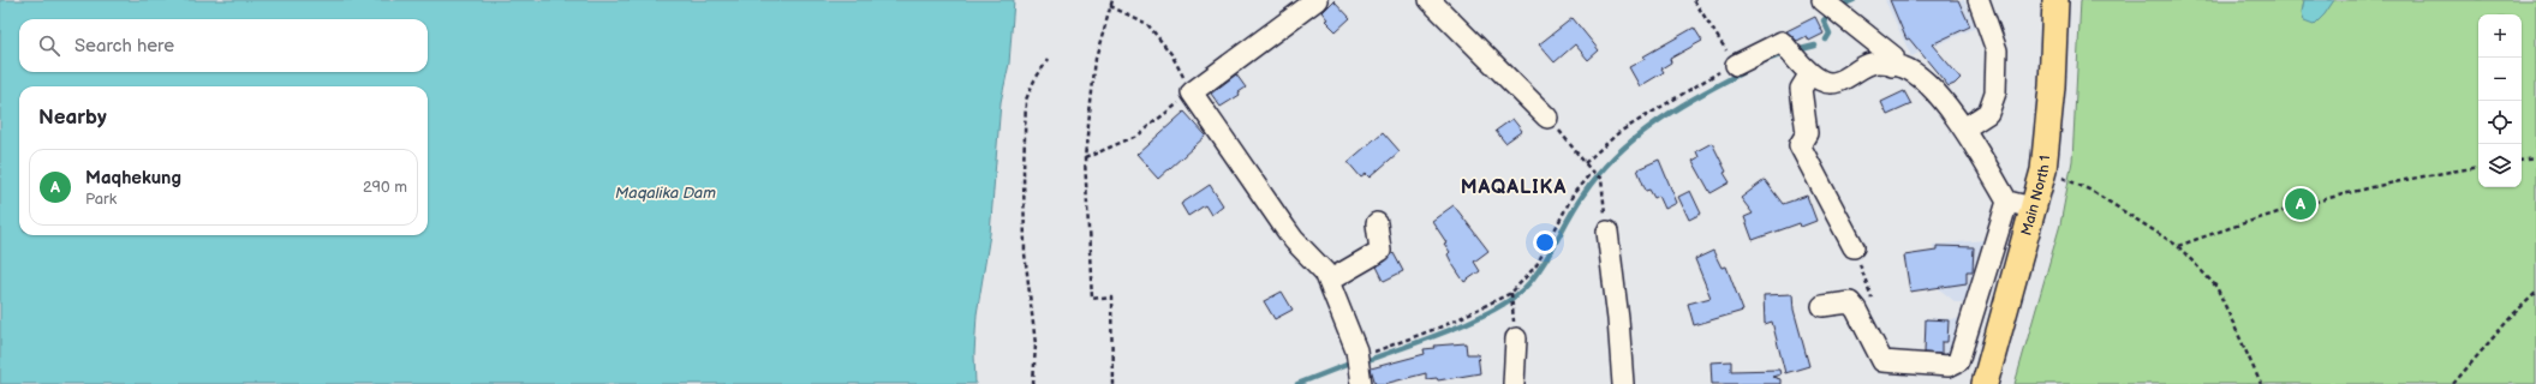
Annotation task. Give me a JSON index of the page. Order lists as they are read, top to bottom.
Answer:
{
  "streets": {
    "main road": ["Main North 1"]
  },
  "districts": ["MAQALIKA"],
  "water": ["Maqalika Dam"],
  "page": {
    "map_buttons": ["+", "−"],
    "search": "Search here",
    "heading": "Nearby",
    "list": [
      {
        "mark": "A",
        "name": "Maqhekung",
        "note": "Park",
        "value": "290 m"
      }
    ],
    "pins": "A"
  }
}
